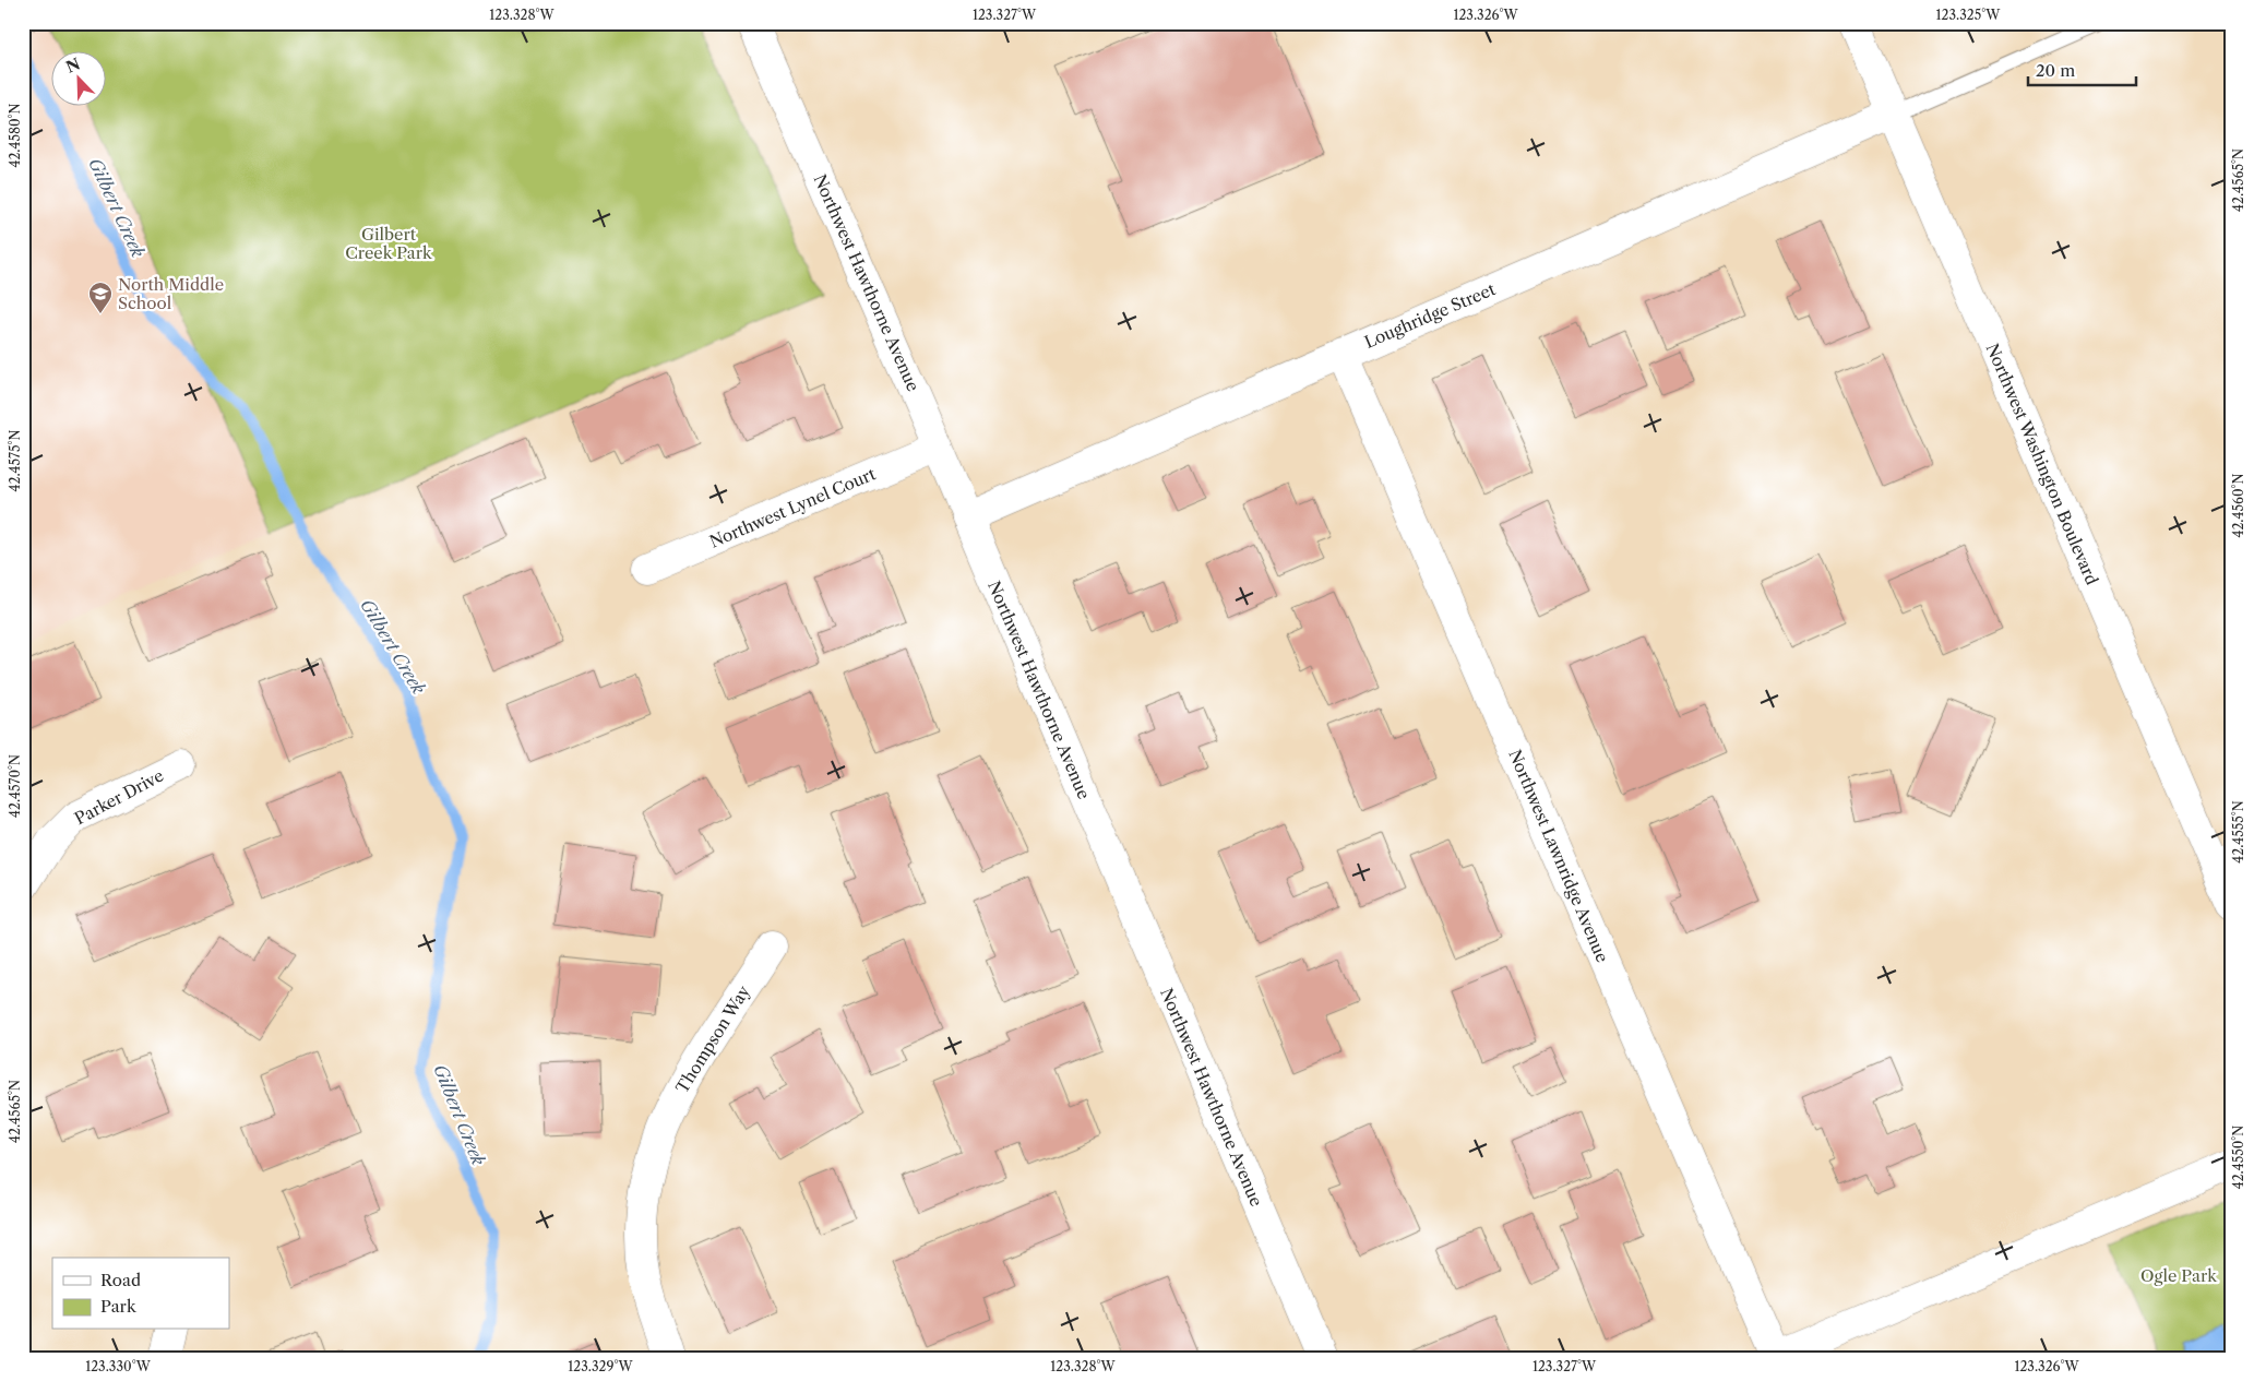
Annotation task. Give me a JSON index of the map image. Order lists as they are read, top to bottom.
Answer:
{
  "streets": {
    "street": [
      "Northwest Hawthorne Avenue",
      "Loughridge Street",
      "Northwest Washington Boulevard",
      "Northwest Lynel Court",
      "Parker Drive",
      "Northwest Lawnridge Avenue",
      "Thompson Way"
    ]
  },
  "crossings": [
    ["Northwest Hawthorne Avenue", "Loughridge Street"],
    ["Northwest Hawthorne Avenue", "Northwest Lynel Court"],
    ["Loughridge Street", "Northwest Washington Boulevard"],
    ["Loughridge Street", "Northwest Lawnridge Avenue"]
  ],
  "water": ["Gilbert Creek"],
  "parks": ["Gilbert Creek Park", "Ogle Park"],
  "places": {
    "school or university": ["North Middle School"]
  },
  "legend": ["Road", "Park"],
  "scale_bar": "20 m",
  "north": "top left",
  "coordinates": [
    "123.328°W",
    "123.327°W",
    "123.326°W",
    "123.325°W",
    "42.4580°N",
    "42.4565°N",
    "42.4575°N",
    "42.4560°N",
    "42.4570°N",
    "42.4555°N",
    "42.4550°N",
    "123.330°W",
    "123.329°W"
  ]
}
